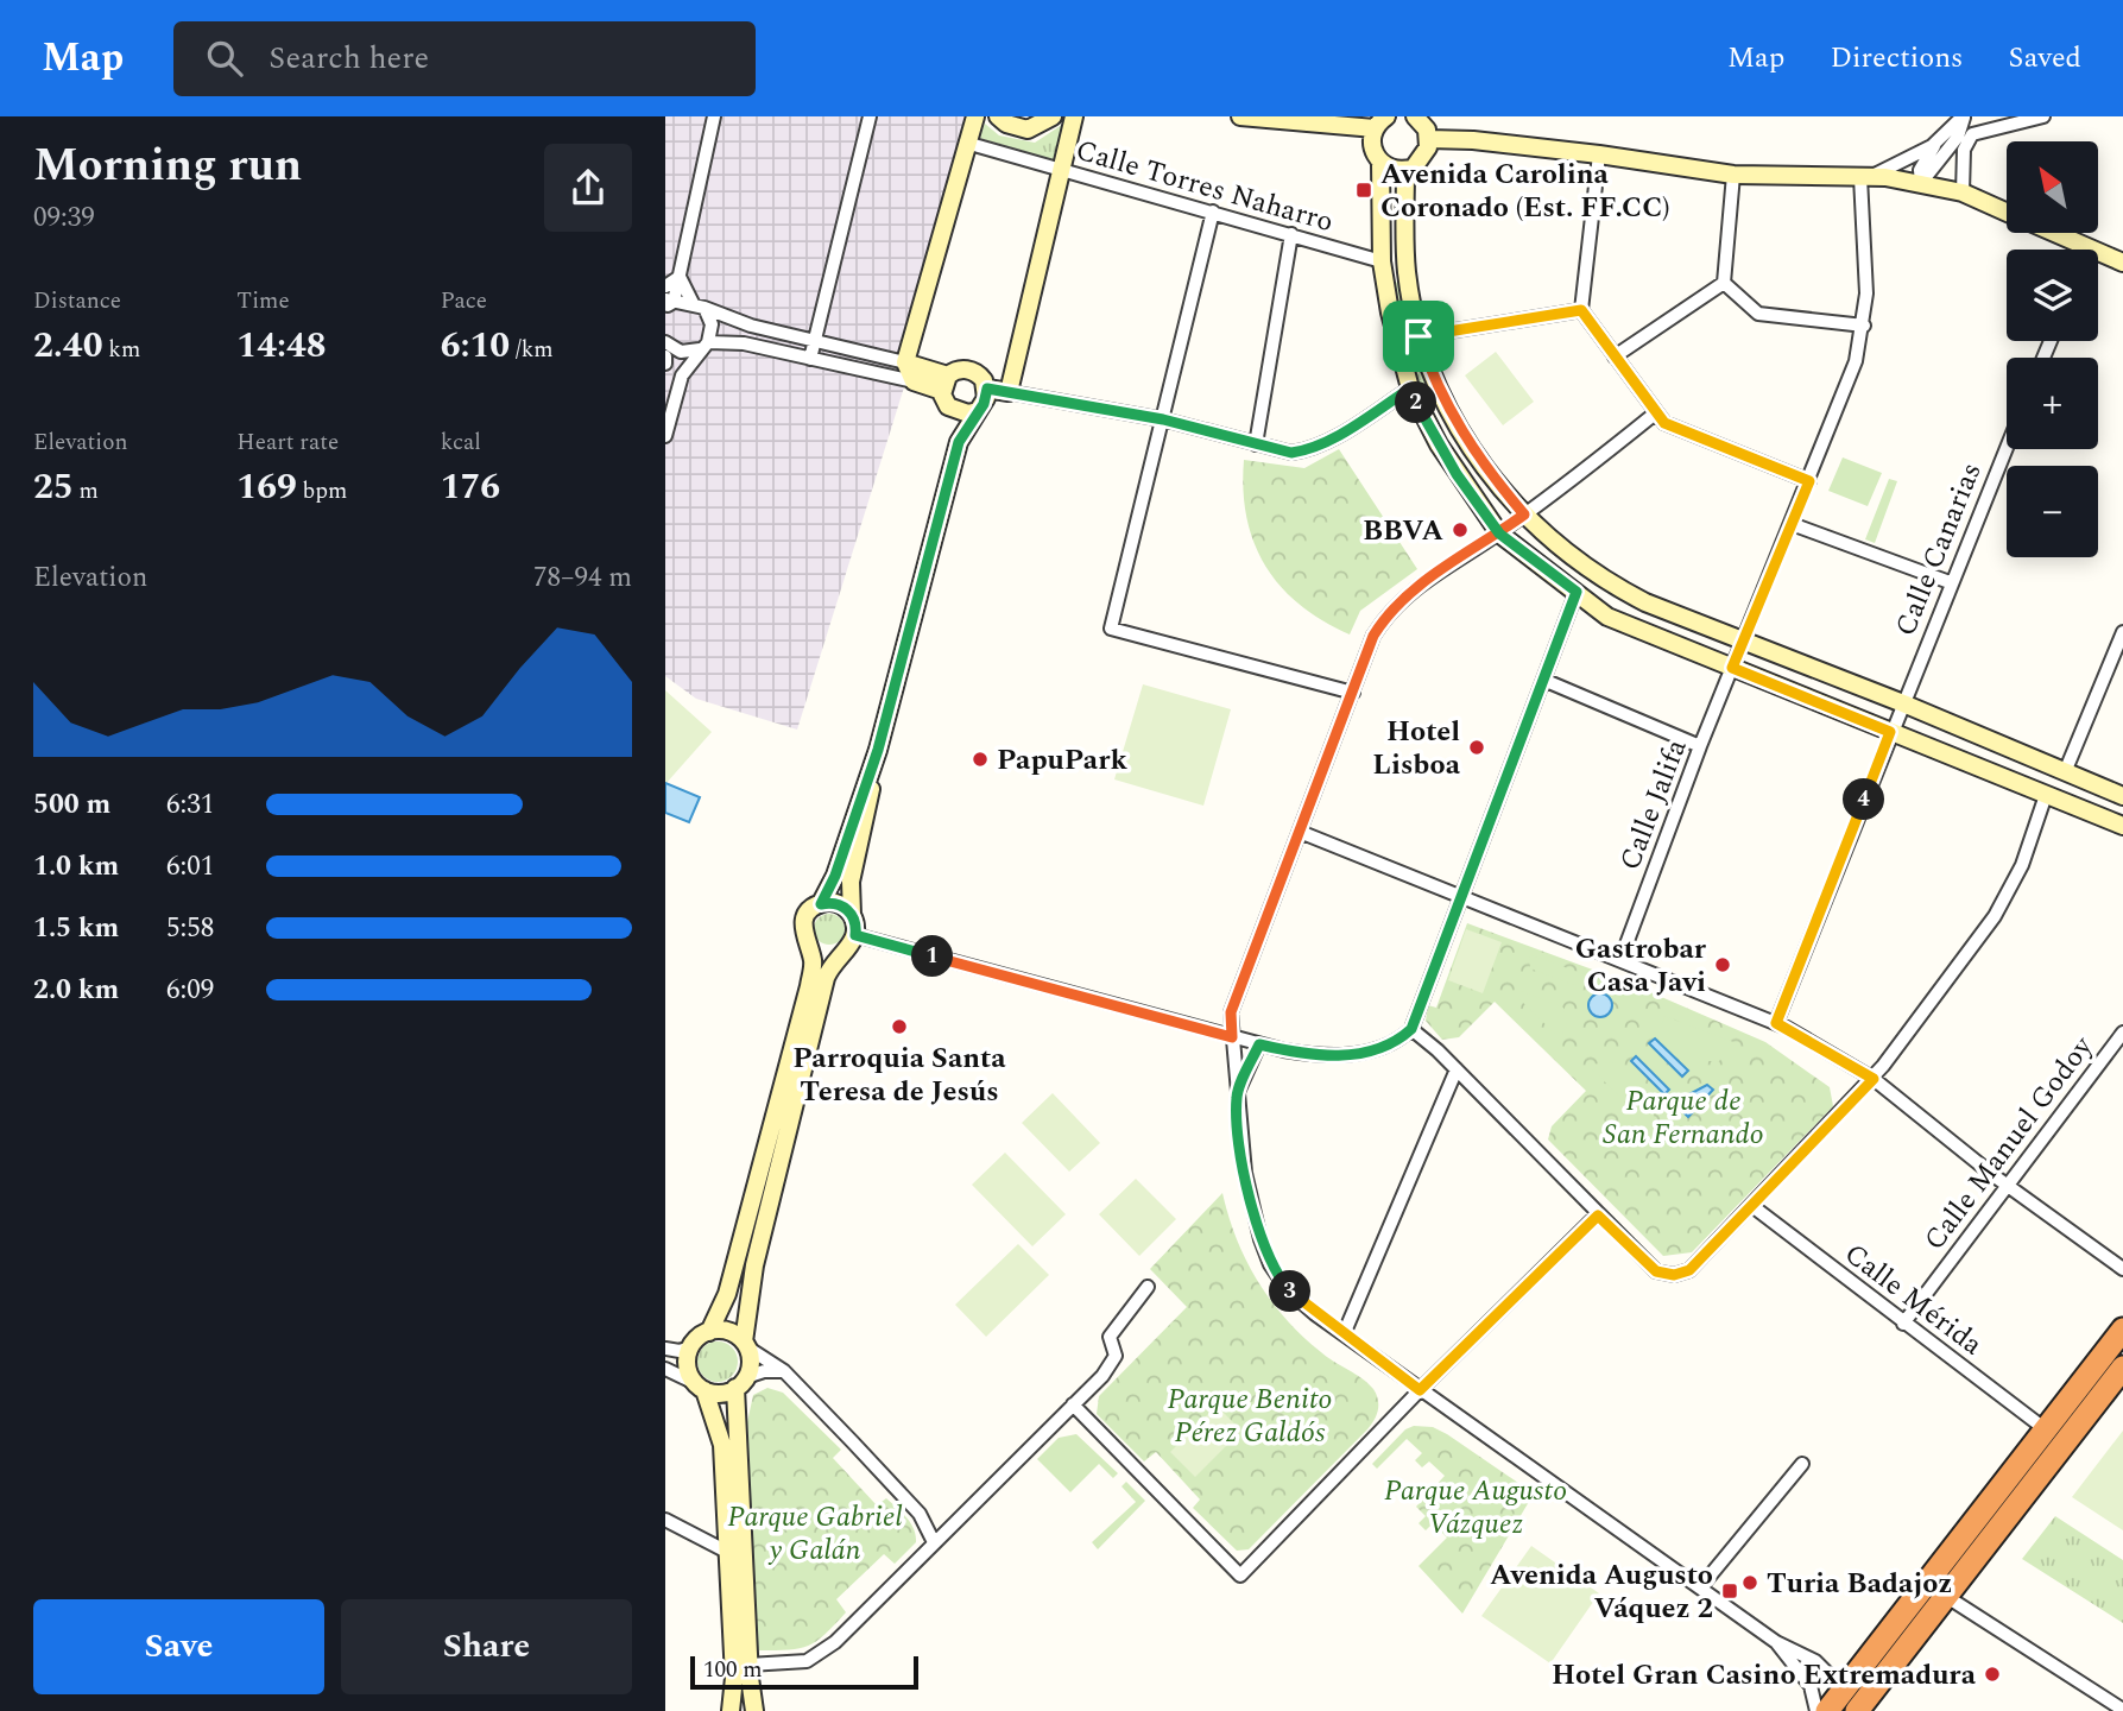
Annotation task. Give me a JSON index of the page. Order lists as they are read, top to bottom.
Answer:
{
  "streets": {
    "street": [
      "Calle Torres Naharro",
      "Calle Canarias",
      "Calle Jalifa",
      "Calle Manuel Godoy",
      "Calle Mérida"
    ]
  },
  "crossings": [
    ["Calle Manuel Godoy", "Calle Mérida"]
  ],
  "parks": [
    "Parque de San Fernando",
    "Parque Benito Pérez Galdós",
    "Parque Augusto Vázquez",
    "Parque Gabriel y Galán"
  ],
  "places": {
    "transit": ["Avenida Carolina Coronado (Est. FF.CC)", "Avenida Augusto Váquez 2"],
    "other": [
      "BBVA",
      "Hotel Lisboa",
      "PapuPark",
      "Gastrobar Casa Javi",
      "Parroquia Santa Teresa de Jesús",
      "Turia Badajoz",
      "Hotel Gran Casino Extremadura"
    ]
  },
  "scale_bar": "100 m",
  "north": "top left",
  "page": {
    "header": "Map",
    "search": "Search here",
    "nav": ["Map", "Directions", "Saved"],
    "heading": ["Morning run", "09:39"],
    "map_buttons": ["+", "−"],
    "stats": [
      ["Distance", "2.40 km"],
      ["Time", "14:48"],
      ["Pace", "6:10 /km"],
      ["Elevation", "25 m"],
      ["Heart rate", "169 bpm"],
      ["kcal", "176"]
    ],
    "pins": [
      "2",
      "4",
      "1",
      "3"
    ],
    "chart": ["Elevation", "78–94 m"],
    "list": [
      {
        "name": "500 m",
        "note": "6:31"
      },
      {
        "name": "1.0 km",
        "note": "6:01"
      },
      {
        "name": "1.5 km",
        "note": "5:58"
      },
      {
        "name": "2.0 km",
        "note": "6:09"
      }
    ],
    "buttons": ["Save", "Share"],
    "scale": "100 m"
  }
}
